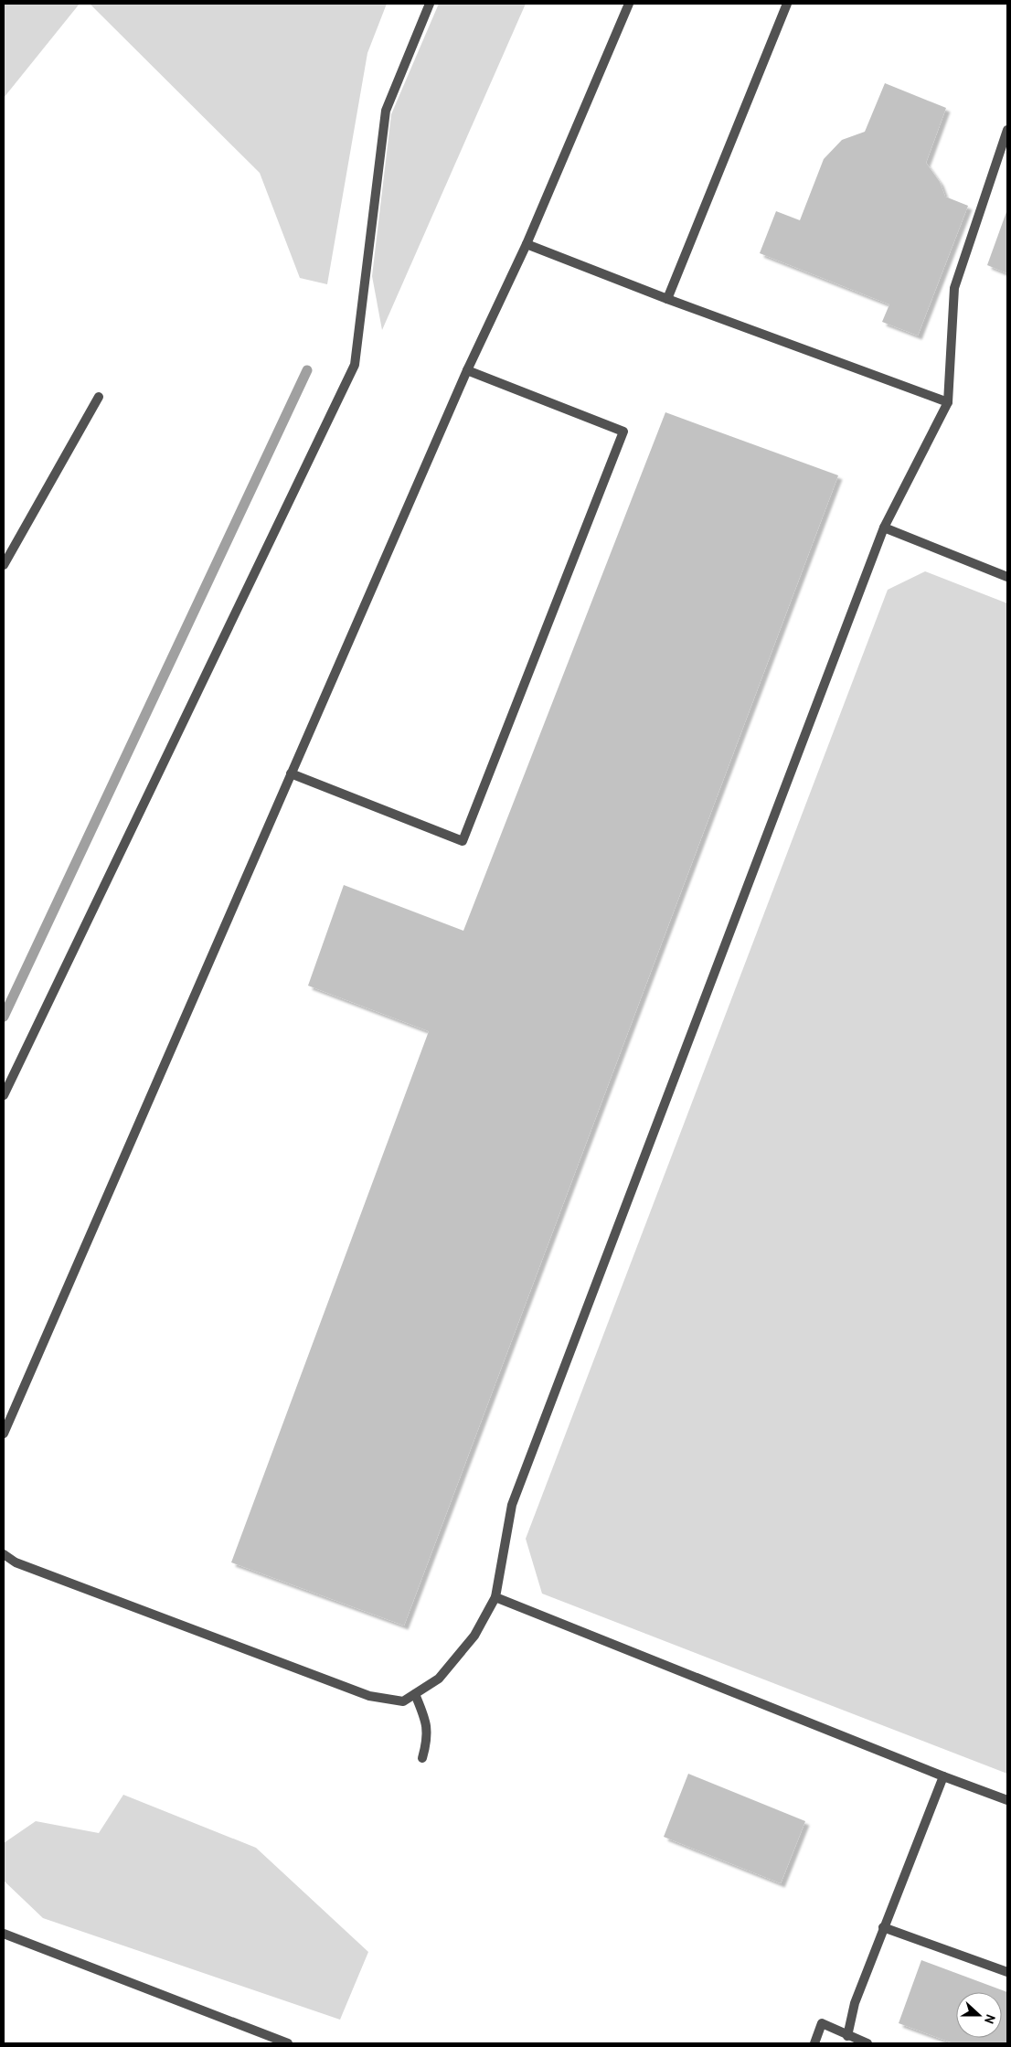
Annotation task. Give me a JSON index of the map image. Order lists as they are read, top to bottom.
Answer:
{
  "north": "right"
}
